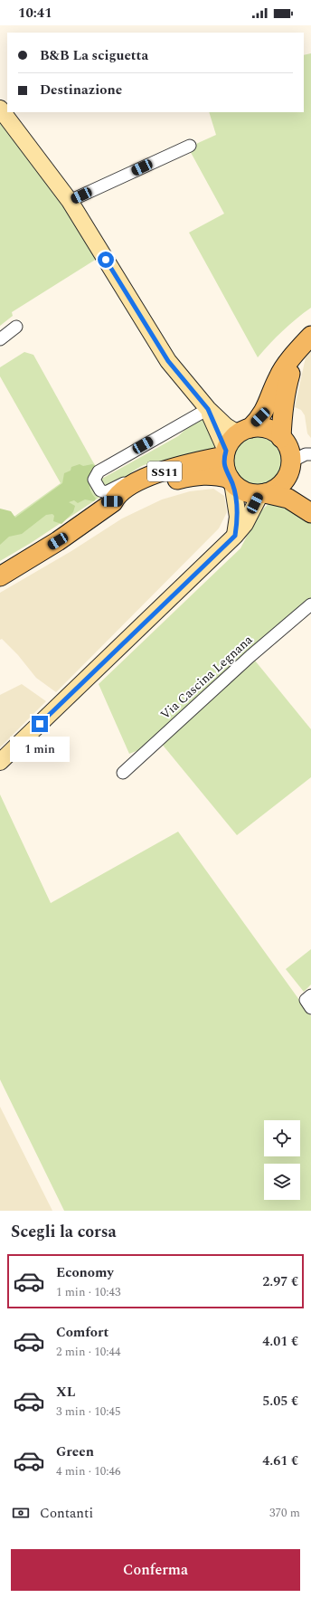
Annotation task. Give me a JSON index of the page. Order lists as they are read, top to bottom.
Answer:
{
  "streets": {
    "main road": ["SS11"],
    "street": ["Via Cascina Legnana"]
  },
  "page": {
    "status": "10:41",
    "banner": ["B&B La sciguetta", "Destinazione"],
    "bubble": "1 min",
    "heading": "Scegli la corsa",
    "list": [
      {
        "name": "Economy",
        "note": "1 min · 10:43",
        "value": "2.97 €"
      },
      {
        "name": "Comfort",
        "note": "2 min · 10:44",
        "value": "4.01 €"
      },
      {
        "name": "XL",
        "note": "3 min · 10:45",
        "value": "5.05 €"
      },
      {
        "name": "Green",
        "note": "4 min · 10:46",
        "value": "4.61 €"
      }
    ],
    "pay": ["Contanti", "370 m"],
    "buttons": "Conferma"
  }
}
